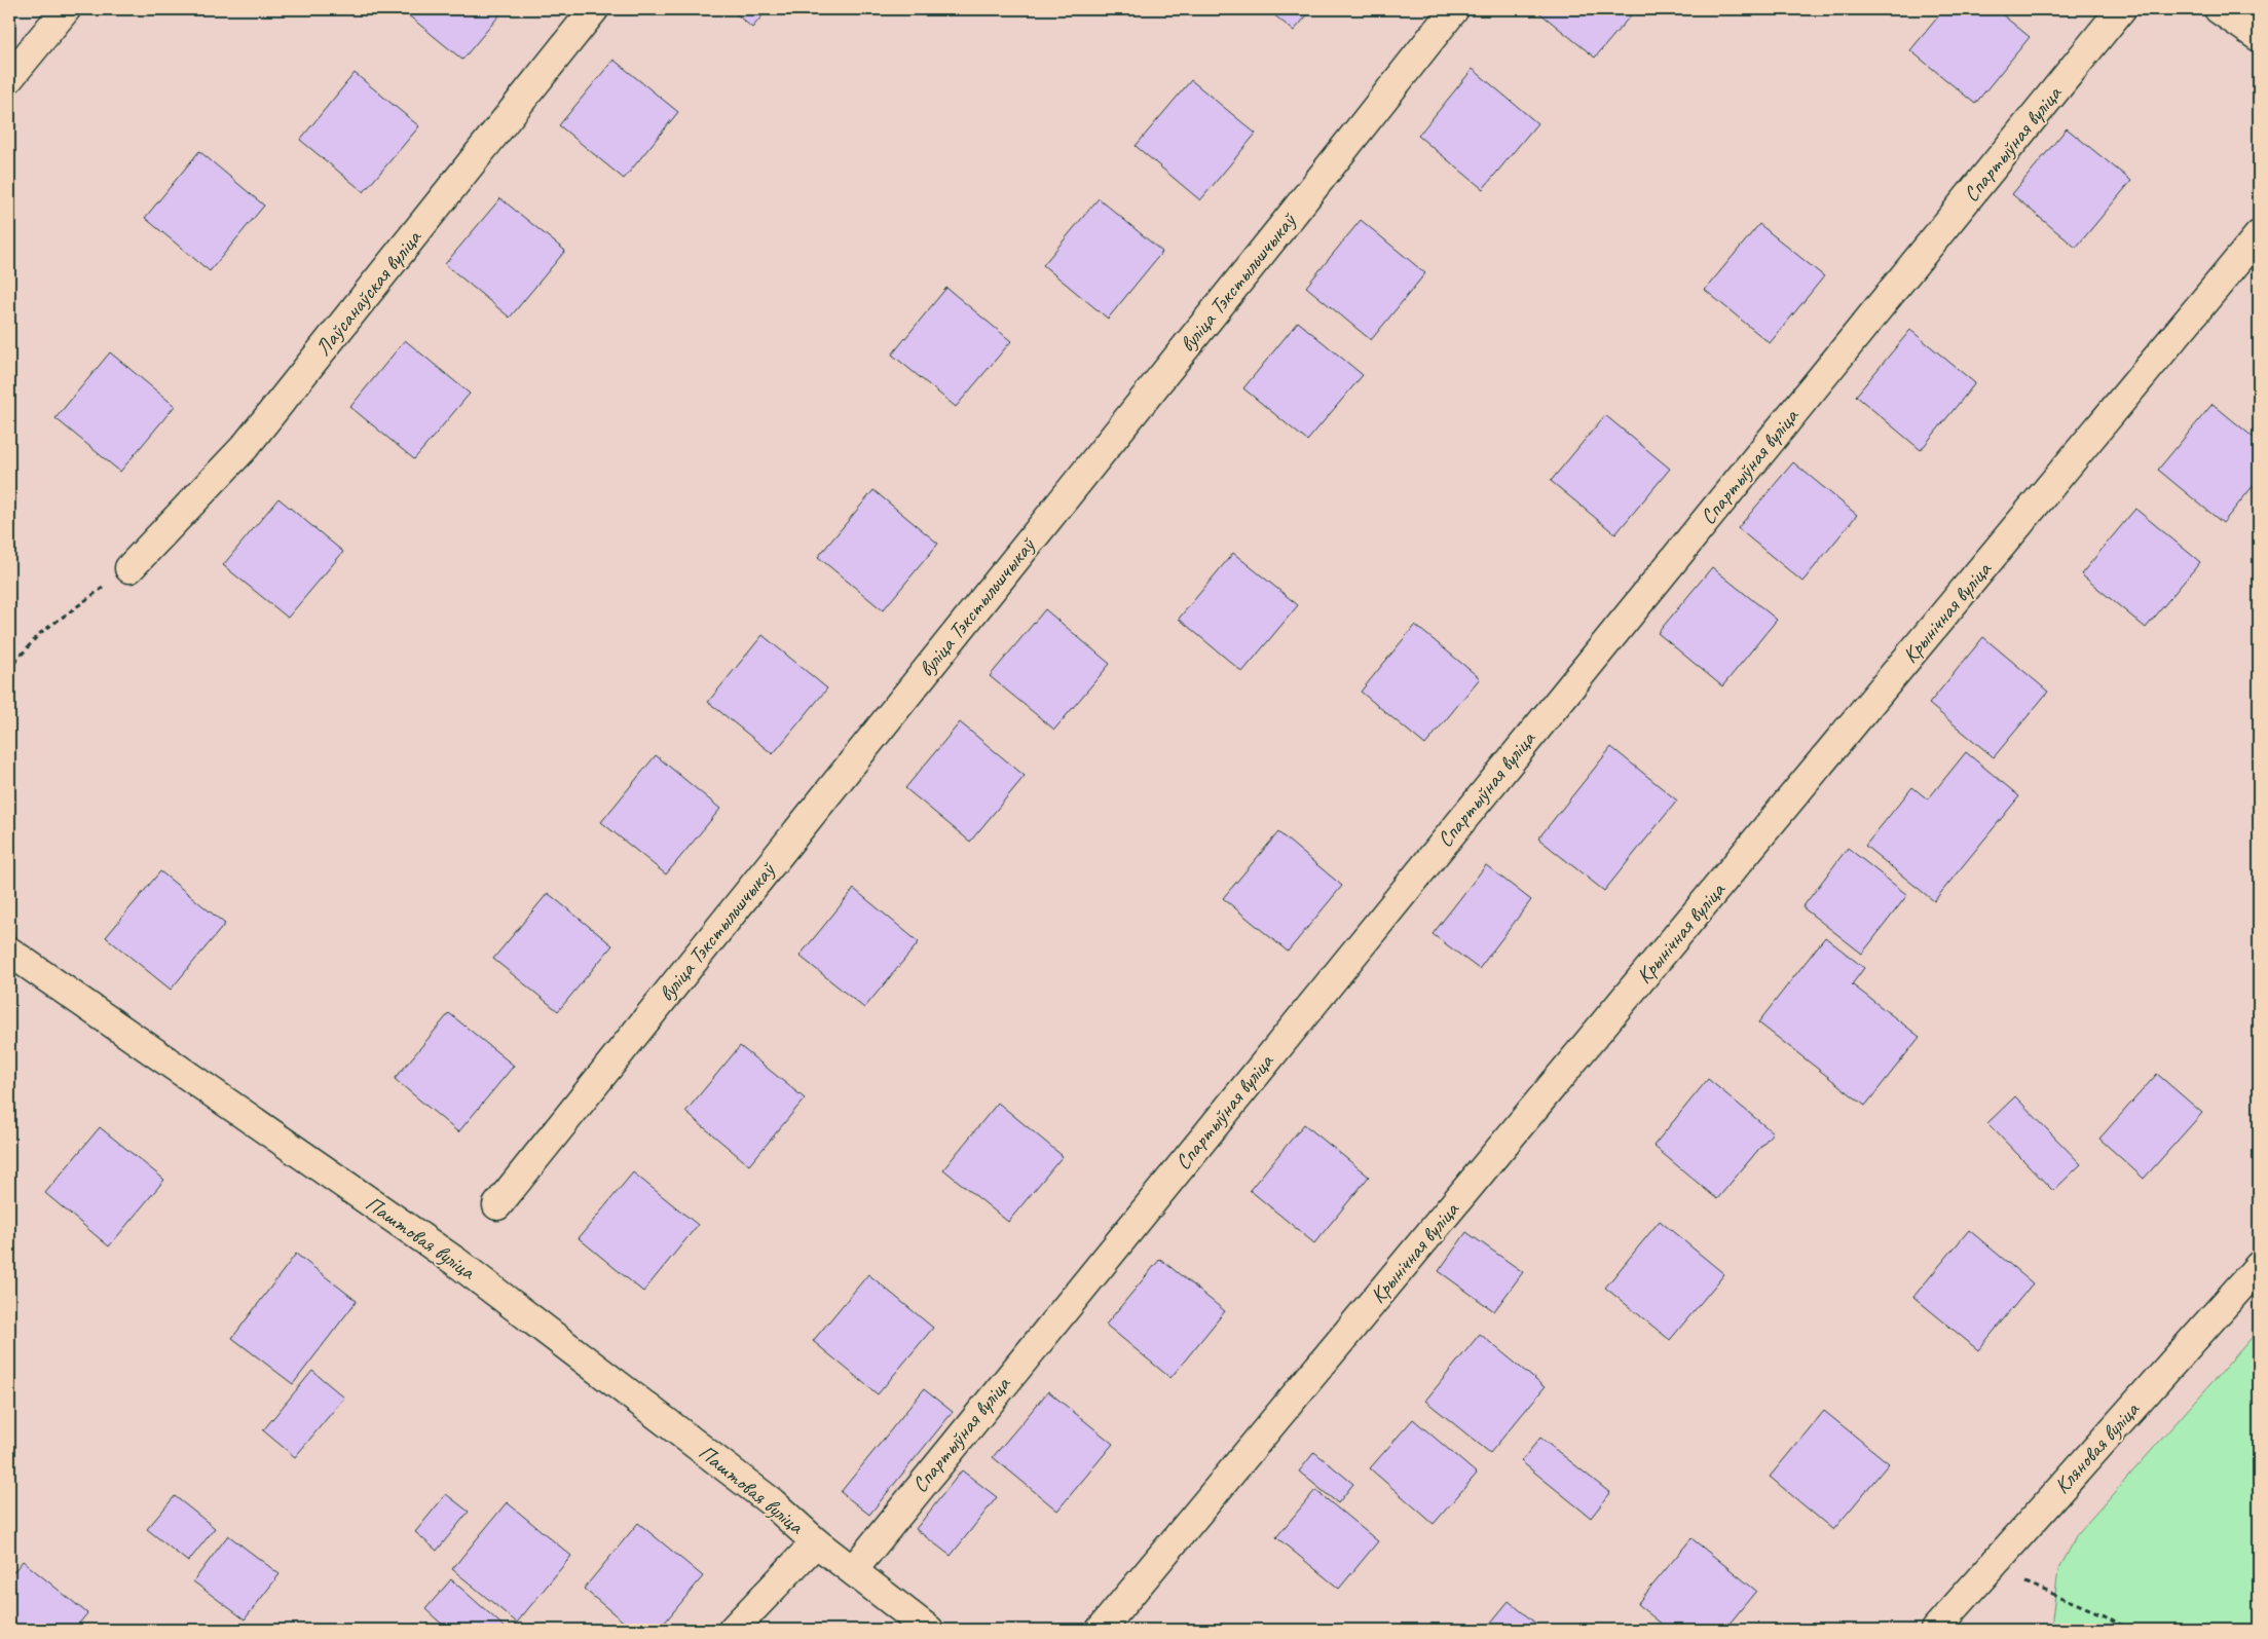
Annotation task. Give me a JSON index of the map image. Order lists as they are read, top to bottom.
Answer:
{
  "streets": {
    "street": [
      "Спартыўная вуліца",
      "вуліца Тэкстыльшчыкаў",
      "Лаўсанаўская вуліца",
      "Крынічная вуліца",
      "Паштовая вуліца",
      "Кляновая вуліца"
    ]
  },
  "crossings": [
    ["Спартыўная вуліца", "Паштовая вуліца"]
  ]
}
